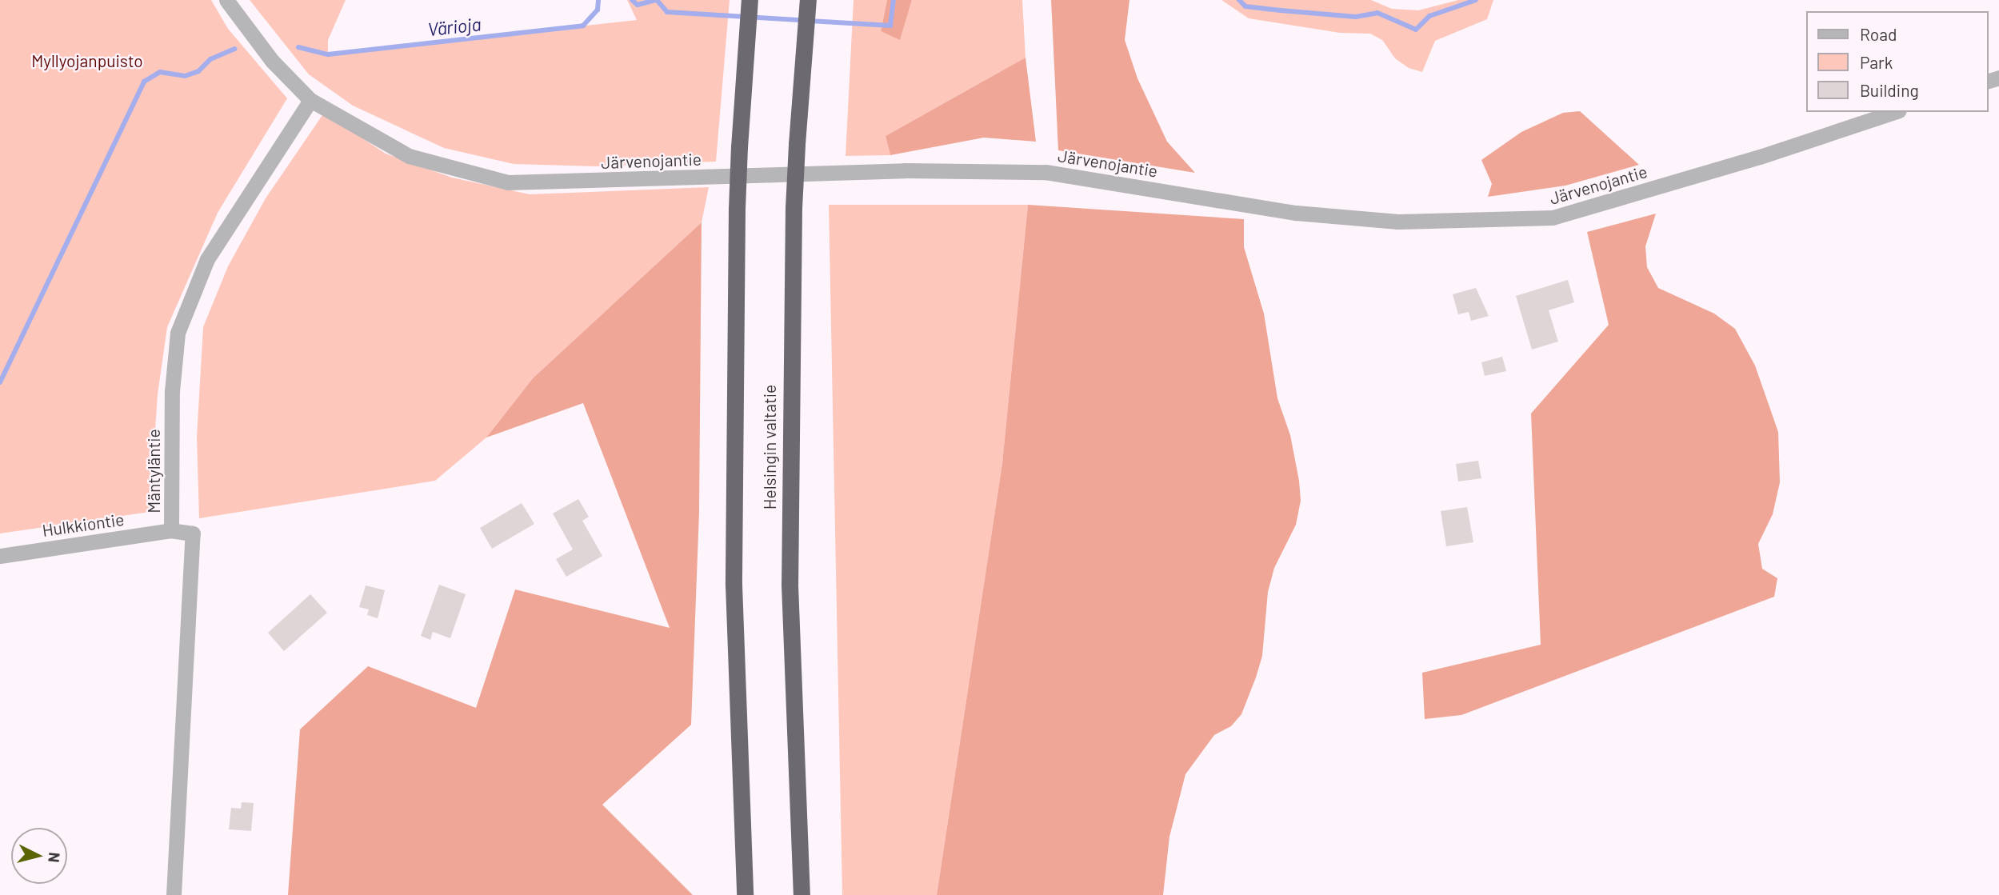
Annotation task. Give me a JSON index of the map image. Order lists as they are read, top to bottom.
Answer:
{
  "streets": {
    "highway": ["Helsingin valtatie"],
    "street": ["Järvenojantie", "Mäntyläntie", "Hulkkiontie"]
  },
  "crossings": [
    ["Järvenojantie", "Mäntyläntie"],
    ["Mäntyläntie", "Hulkkiontie"]
  ],
  "water": ["Värioja"],
  "parks": ["Myllyojanpuisto"],
  "legend": ["Road", "Park", "Building"],
  "north": "right"
}
